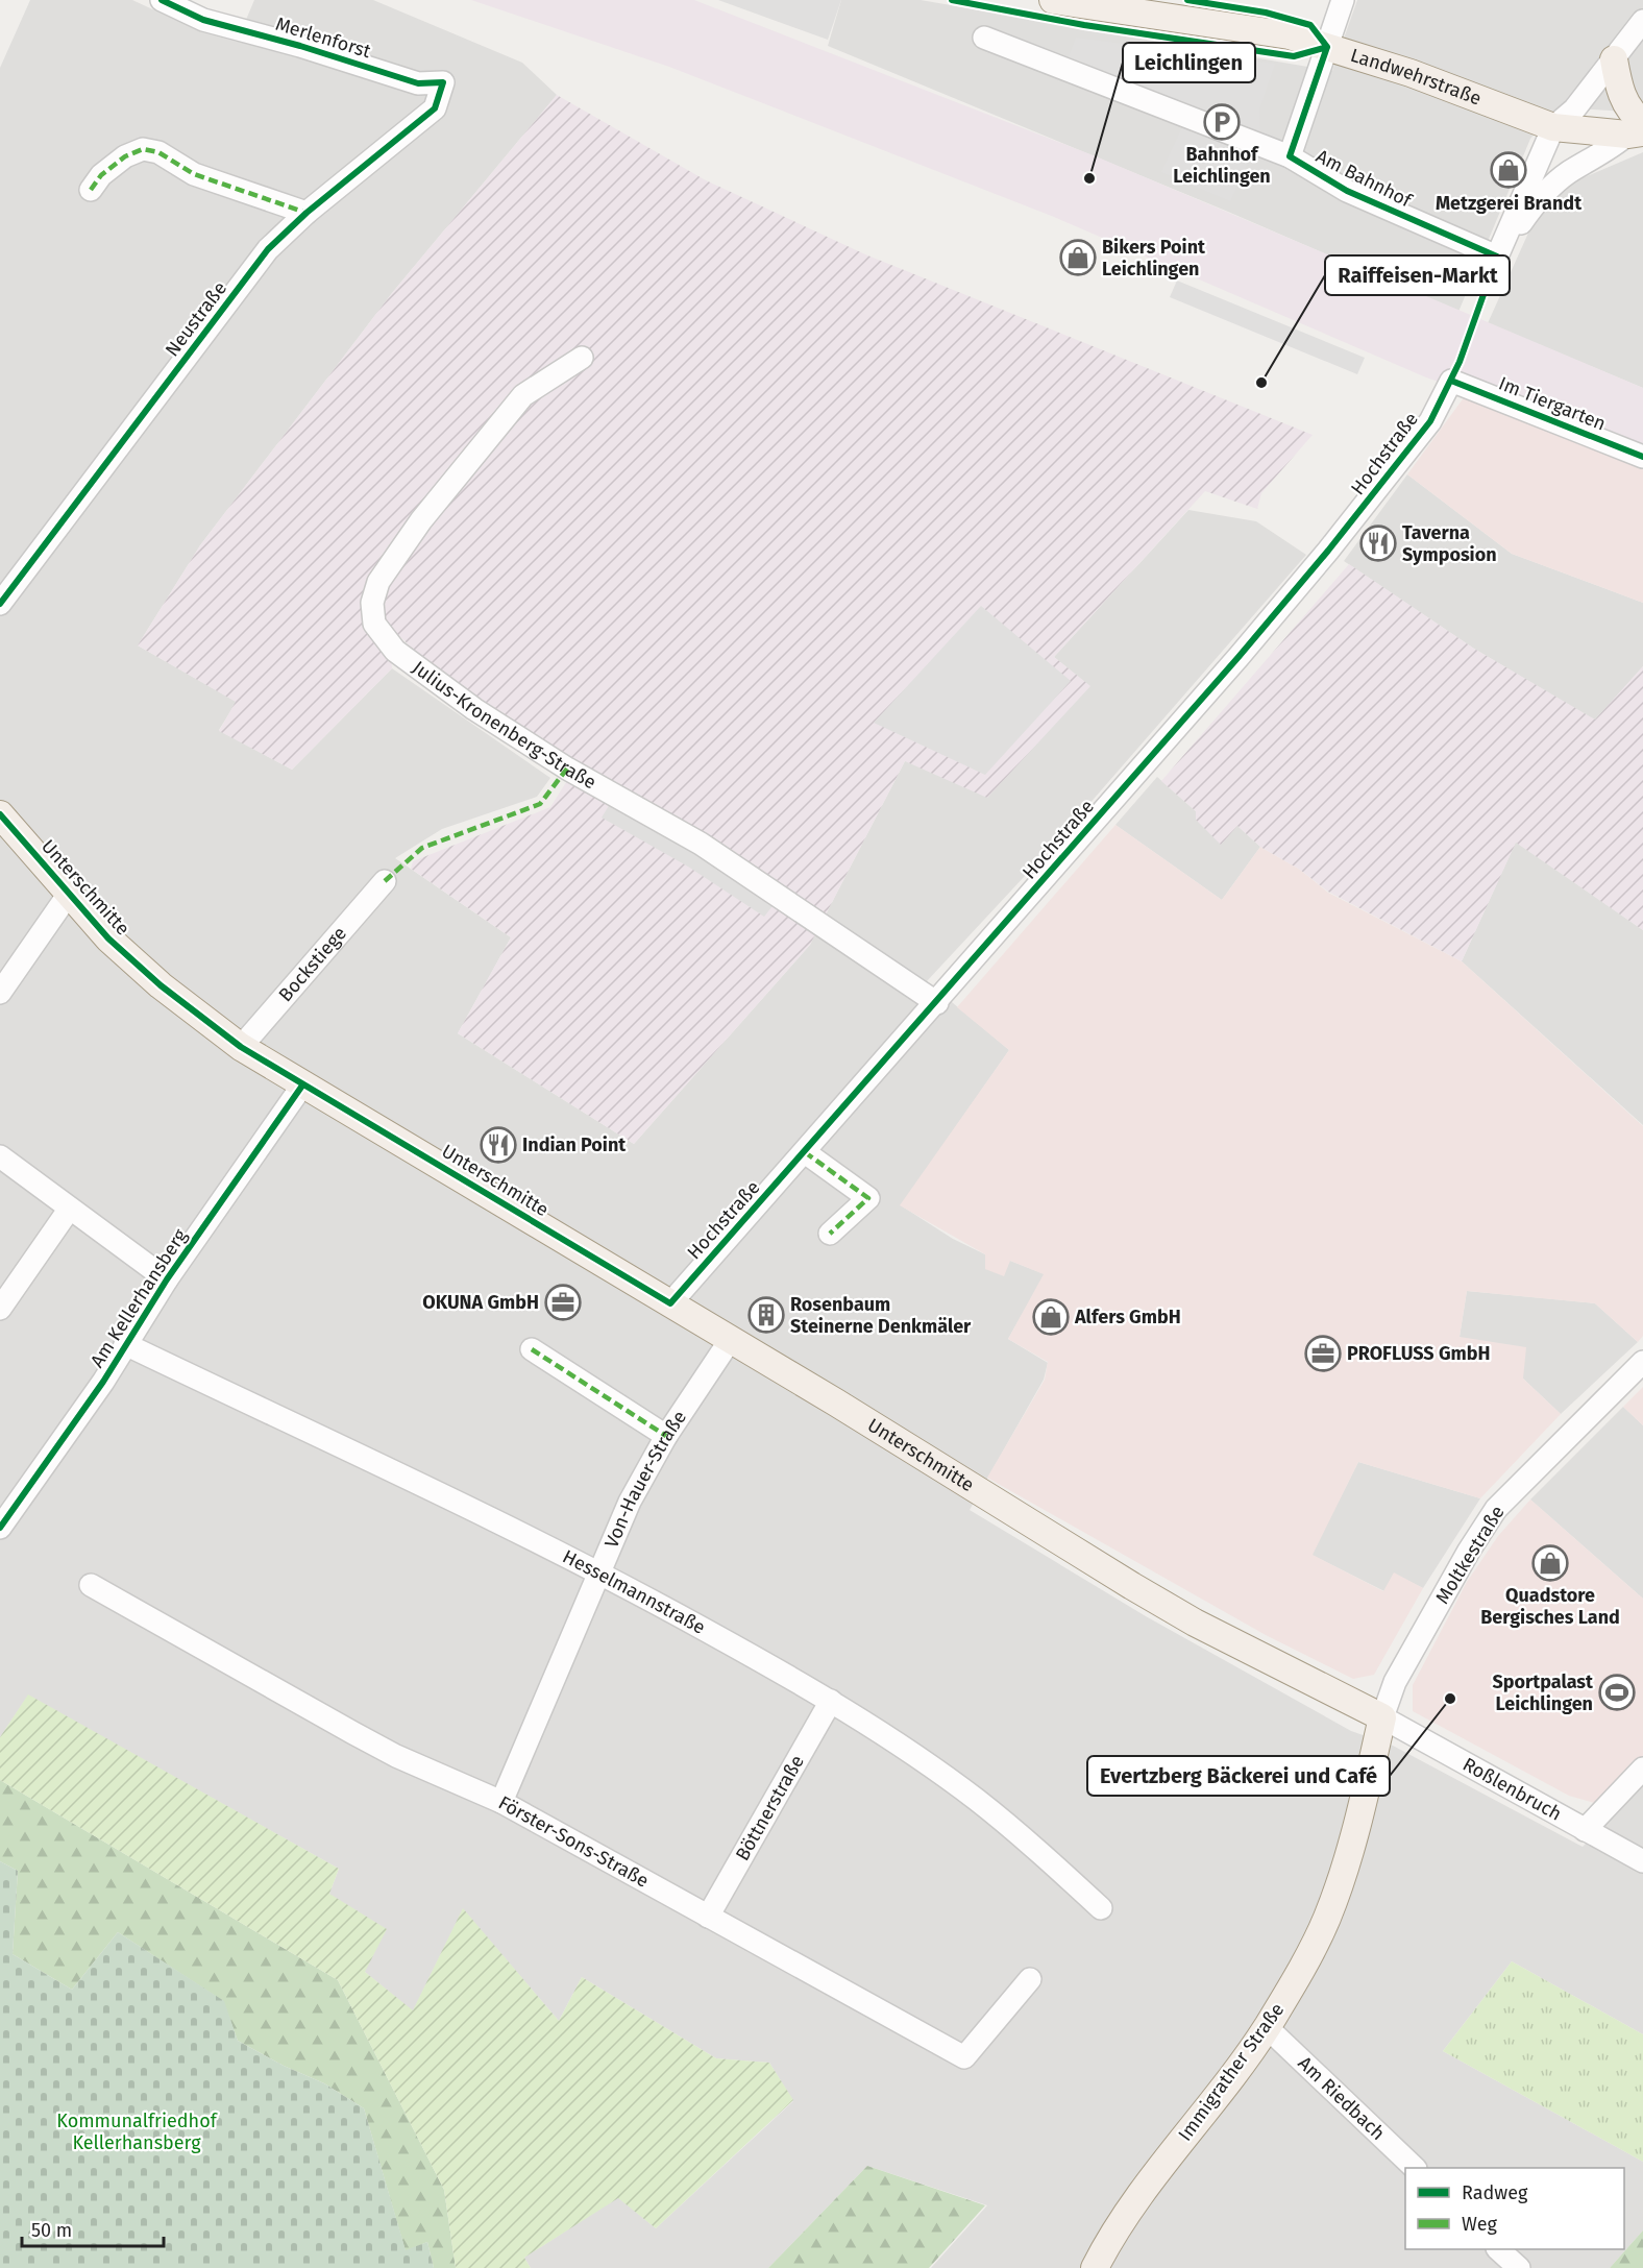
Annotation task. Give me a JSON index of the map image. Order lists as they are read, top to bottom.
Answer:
{
  "streets": {
    "main road": ["Landwehrstraße", "Unterschmitte", "Immigrather Straße"],
    "street": [
      "Merlenforst",
      "Am Bahnhof",
      "Neustraße",
      "Im Tiergarten",
      "Hochstraße",
      "Julius-Kronenberg-Straße",
      "Bockstiege",
      "Am Kellerhansberg",
      "Von-Hauer-Straße",
      "Moltkestraße",
      "Hesselmannstraße",
      "Roßlenbruch",
      "Böttnerstraße",
      "Förster-Sons-Straße",
      "Am Riedbach"
    ]
  },
  "crossings": [
    ["Merlenforst", "Neustraße"],
    ["Landwehrstraße", "Am Bahnhof"],
    ["Im Tiergarten", "Hochstraße"],
    ["Hochstraße", "Julius-Kronenberg-Straße"],
    ["Hochstraße", "Unterschmitte"],
    ["Unterschmitte", "Bockstiege"],
    ["Unterschmitte", "Am Kellerhansberg"],
    ["Unterschmitte", "Von-Hauer-Straße"],
    ["Unterschmitte", "Moltkestraße"],
    ["Unterschmitte", "Roßlenbruch"],
    ["Unterschmitte", "Immigrather Straße"],
    ["Am Kellerhansberg", "Hesselmannstraße"],
    ["Von-Hauer-Straße", "Hesselmannstraße"],
    ["Von-Hauer-Straße", "Förster-Sons-Straße"],
    ["Moltkestraße", "Roßlenbruch"],
    ["Moltkestraße", "Immigrather Straße"],
    ["Hesselmannstraße", "Böttnerstraße"],
    ["Roßlenbruch", "Immigrather Straße"],
    ["Böttnerstraße", "Förster-Sons-Straße"],
    ["Immigrather Straße", "Am Riedbach"]
  ],
  "parks": ["Kommunalfriedhof Kellerhansberg"],
  "places": {
    "parking": ["Bahnhof Leichlingen"],
    "shop": [
      "Metzgerei Brandt",
      "Bikers Point Leichlingen",
      "Alfers GmbH",
      "Quadstore Bergisches Land"
    ],
    "other": ["Leichlingen", "Raiffeisen-Markt", "Evertzberg Bäckerei und Café"],
    "restaurant": ["Taverna Symposion", "Indian Point"],
    "office": ["OKUNA GmbH", "PROFLUSS GmbH"],
    "building": ["Rosenbaum Steinerne Denkmäler"],
    "sports": ["Sportpalast Leichlingen"]
  },
  "legend": ["Radweg", "Weg"],
  "scale_bar": "50 m"
}
